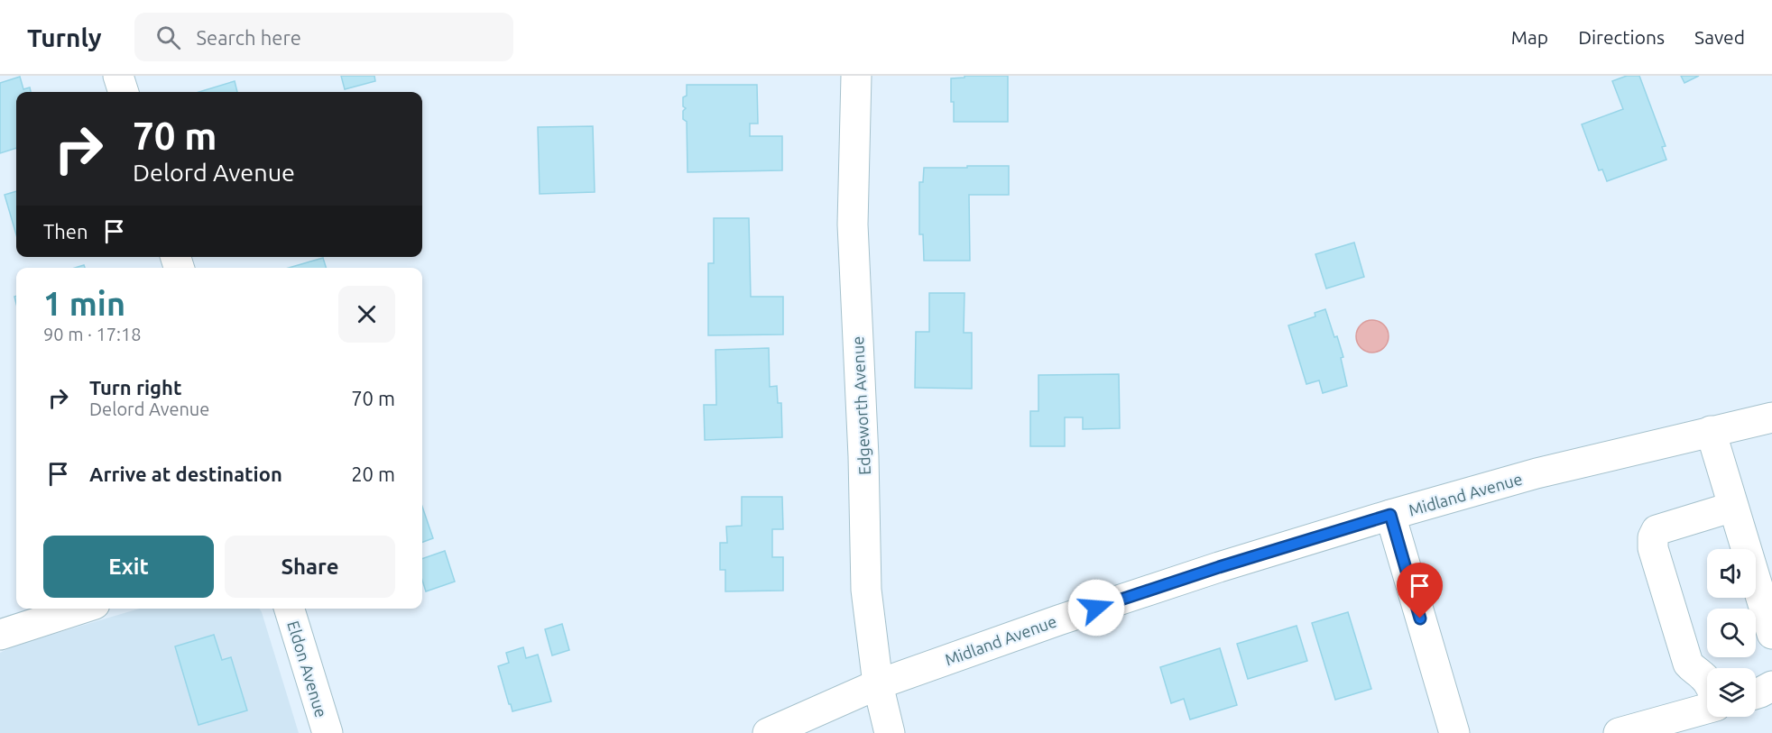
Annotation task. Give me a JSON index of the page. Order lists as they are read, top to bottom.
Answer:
{
  "streets": {
    "street": ["Edgeworth Avenue", "Midland Avenue", "Eldon Avenue"]
  },
  "crossings": [
    ["Edgeworth Avenue", "Midland Avenue"]
  ],
  "page": {
    "header": "Turnly",
    "search": "Search here",
    "nav": ["Map", "Directions", "Saved"],
    "turn": ["70 m", "Delord Avenue"],
    "then": "Then",
    "heading": ["1 min", "90 m · 17:18"],
    "list": [
      {
        "name": "Turn right",
        "note": "Delord Avenue",
        "value": "70 m"
      },
      {
        "name": "Arrive at destination",
        "value": "20 m"
      }
    ],
    "buttons": ["Exit", "Share"]
  }
}
